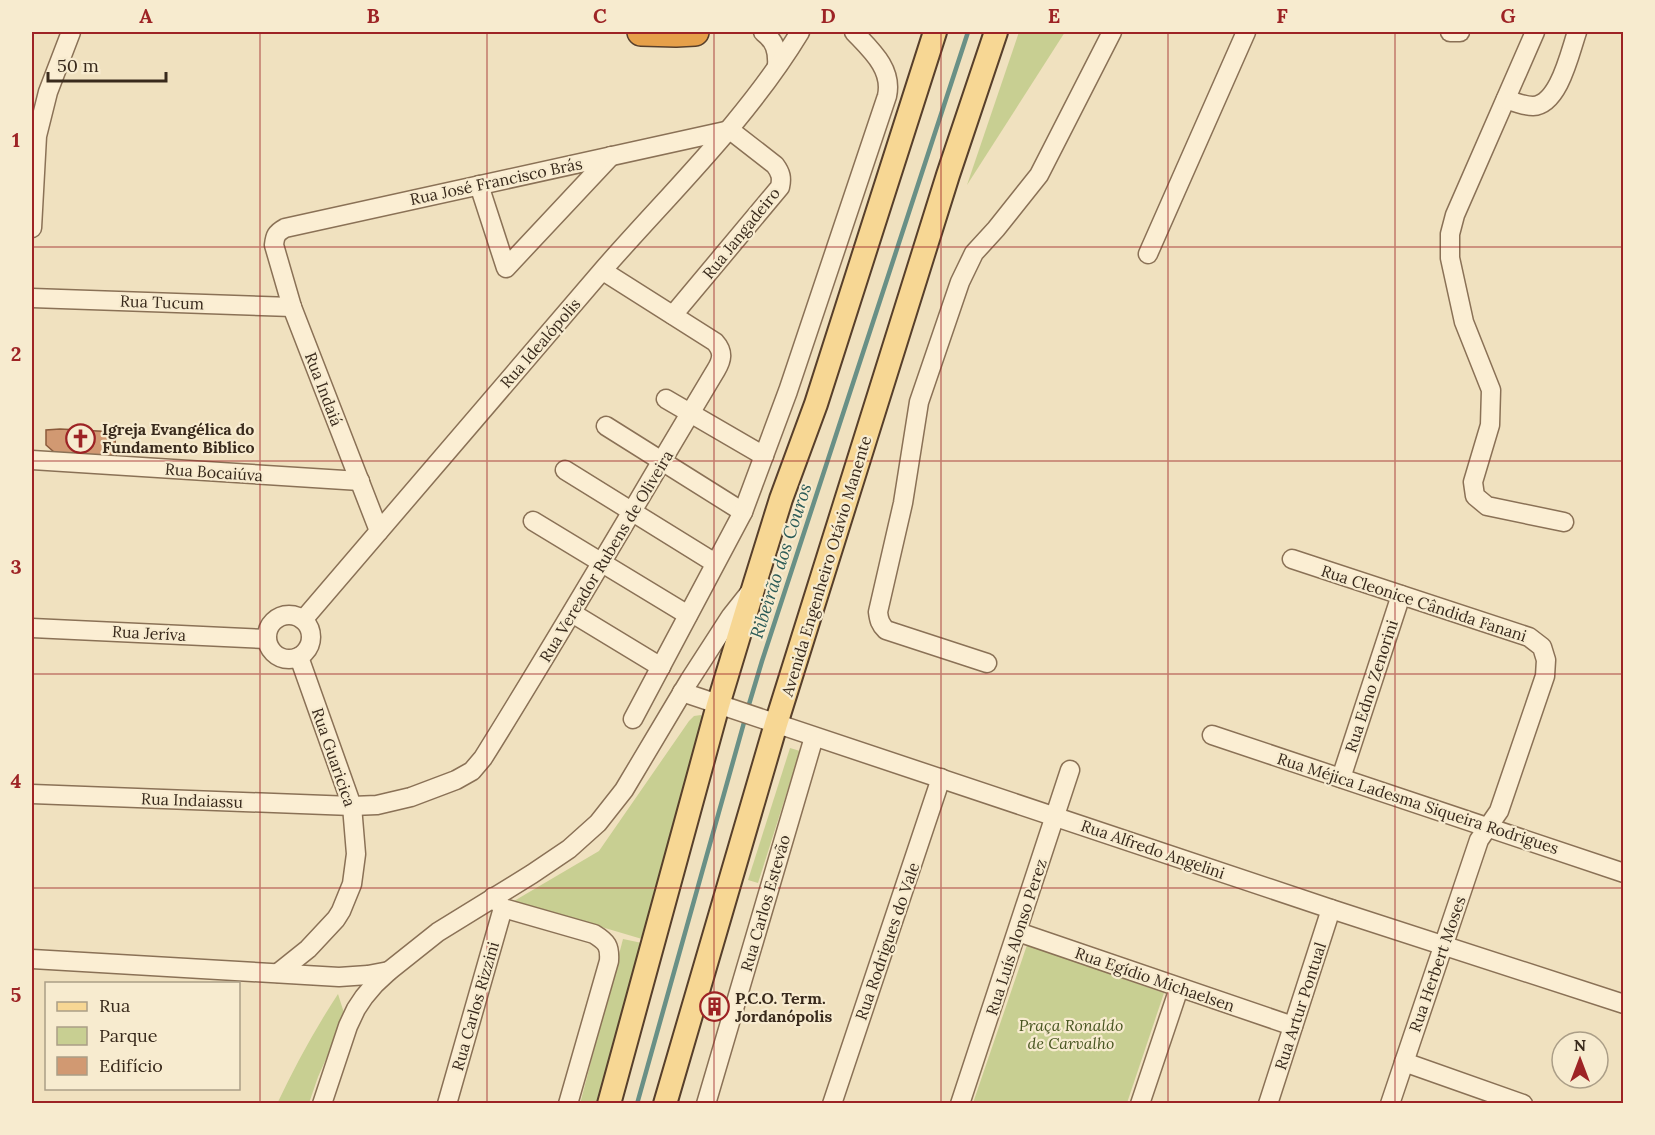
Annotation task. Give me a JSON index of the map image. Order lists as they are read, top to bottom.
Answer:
{
  "streets": {
    "main road": ["Avenida Engenheiro Otávio Manente"],
    "street": [
      "Rua José Francisco Brás",
      "Rua Jangadeiro",
      "Rua Tucum",
      "Rua Idealópolis",
      "Rua Indaiá",
      "Rua Bocaiúva",
      "Rua Vereador Rubens de Oliveira",
      "Rua Cleonice Cândida Fanani",
      "Rua Jeríva",
      "Rua Edno Zenorini",
      "Rua Guaricica",
      "Rua Indaiassu",
      "Rua Méjica Ladesma Siqueira Rodrigues",
      "Rua Alfredo Angelini",
      "Rua Carlos Estevão",
      "Rua Luís Alonso Perez",
      "Rua Rodrigues do Vale",
      "Rua Herbert Moses",
      "Rua Egídio Michaelsen",
      "Rua Carlos Rizzini",
      "Rua Artur Pontual"
    ]
  },
  "crossings": [
    ["Rua José Francisco Brás", "Rua Jangadeiro"],
    ["Rua José Francisco Brás", "Rua Idealópolis"],
    ["Rua José Francisco Brás", "Rua Indaiá"],
    ["Rua Jangadeiro", "Rua Idealópolis"],
    ["Rua Jangadeiro", "Rua Vereador Rubens de Oliveira"],
    ["Rua Tucum", "Rua Indaiá"],
    ["Rua Idealópolis", "Rua Indaiá"],
    ["Rua Idealópolis", "Rua Vereador Rubens de Oliveira"],
    ["Rua Idealópolis", "Rua Jeríva"],
    ["Rua Idealópolis", "Rua Guaricica"],
    ["Rua Indaiá", "Rua Bocaiúva"],
    ["Rua Vereador Rubens de Oliveira", "Rua Guaricica"],
    ["Rua Vereador Rubens de Oliveira", "Rua Indaiassu"],
    ["Avenida Engenheiro Otávio Manente", "Rua Alfredo Angelini"],
    ["Rua Cleonice Cândida Fanani", "Rua Edno Zenorini"],
    ["Rua Cleonice Cândida Fanani", "Rua Méjica Ladesma Siqueira Rodrigues"],
    ["Rua Cleonice Cândida Fanani", "Rua Herbert Moses"],
    ["Rua Jeríva", "Rua Guaricica"],
    ["Rua Edno Zenorini", "Rua Méjica Ladesma Siqueira Rodrigues"],
    ["Rua Guaricica", "Rua Indaiassu"],
    ["Rua Méjica Ladesma Siqueira Rodrigues", "Rua Herbert Moses"],
    ["Rua Alfredo Angelini", "Rua Carlos Estevão"],
    ["Rua Alfredo Angelini", "Rua Luís Alonso Perez"],
    ["Rua Alfredo Angelini", "Rua Rodrigues do Vale"],
    ["Rua Alfredo Angelini", "Rua Herbert Moses"],
    ["Rua Alfredo Angelini", "Rua Artur Pontual"],
    ["Rua Luís Alonso Perez", "Rua Egídio Michaelsen"],
    ["Rua Egídio Michaelsen", "Rua Artur Pontual"]
  ],
  "water": ["Ribeirão dos Couros"],
  "parks": ["Praça Ronaldo de Carvalho"],
  "places": {
    "church": ["Igreja Evangélica do Fundamento Biblico"],
    "building": ["P.C.O. Term. Jordanópolis"]
  },
  "legend": ["Rua", "Parque", "Edifício"],
  "scale_bar": "50 m",
  "north": "top",
  "grid": {
    "columns": [
      "A",
      "B",
      "C",
      "D",
      "E",
      "F",
      "G"
    ],
    "rows": [
      "1",
      "2",
      "3",
      "4",
      "5"
    ]
  }
}
